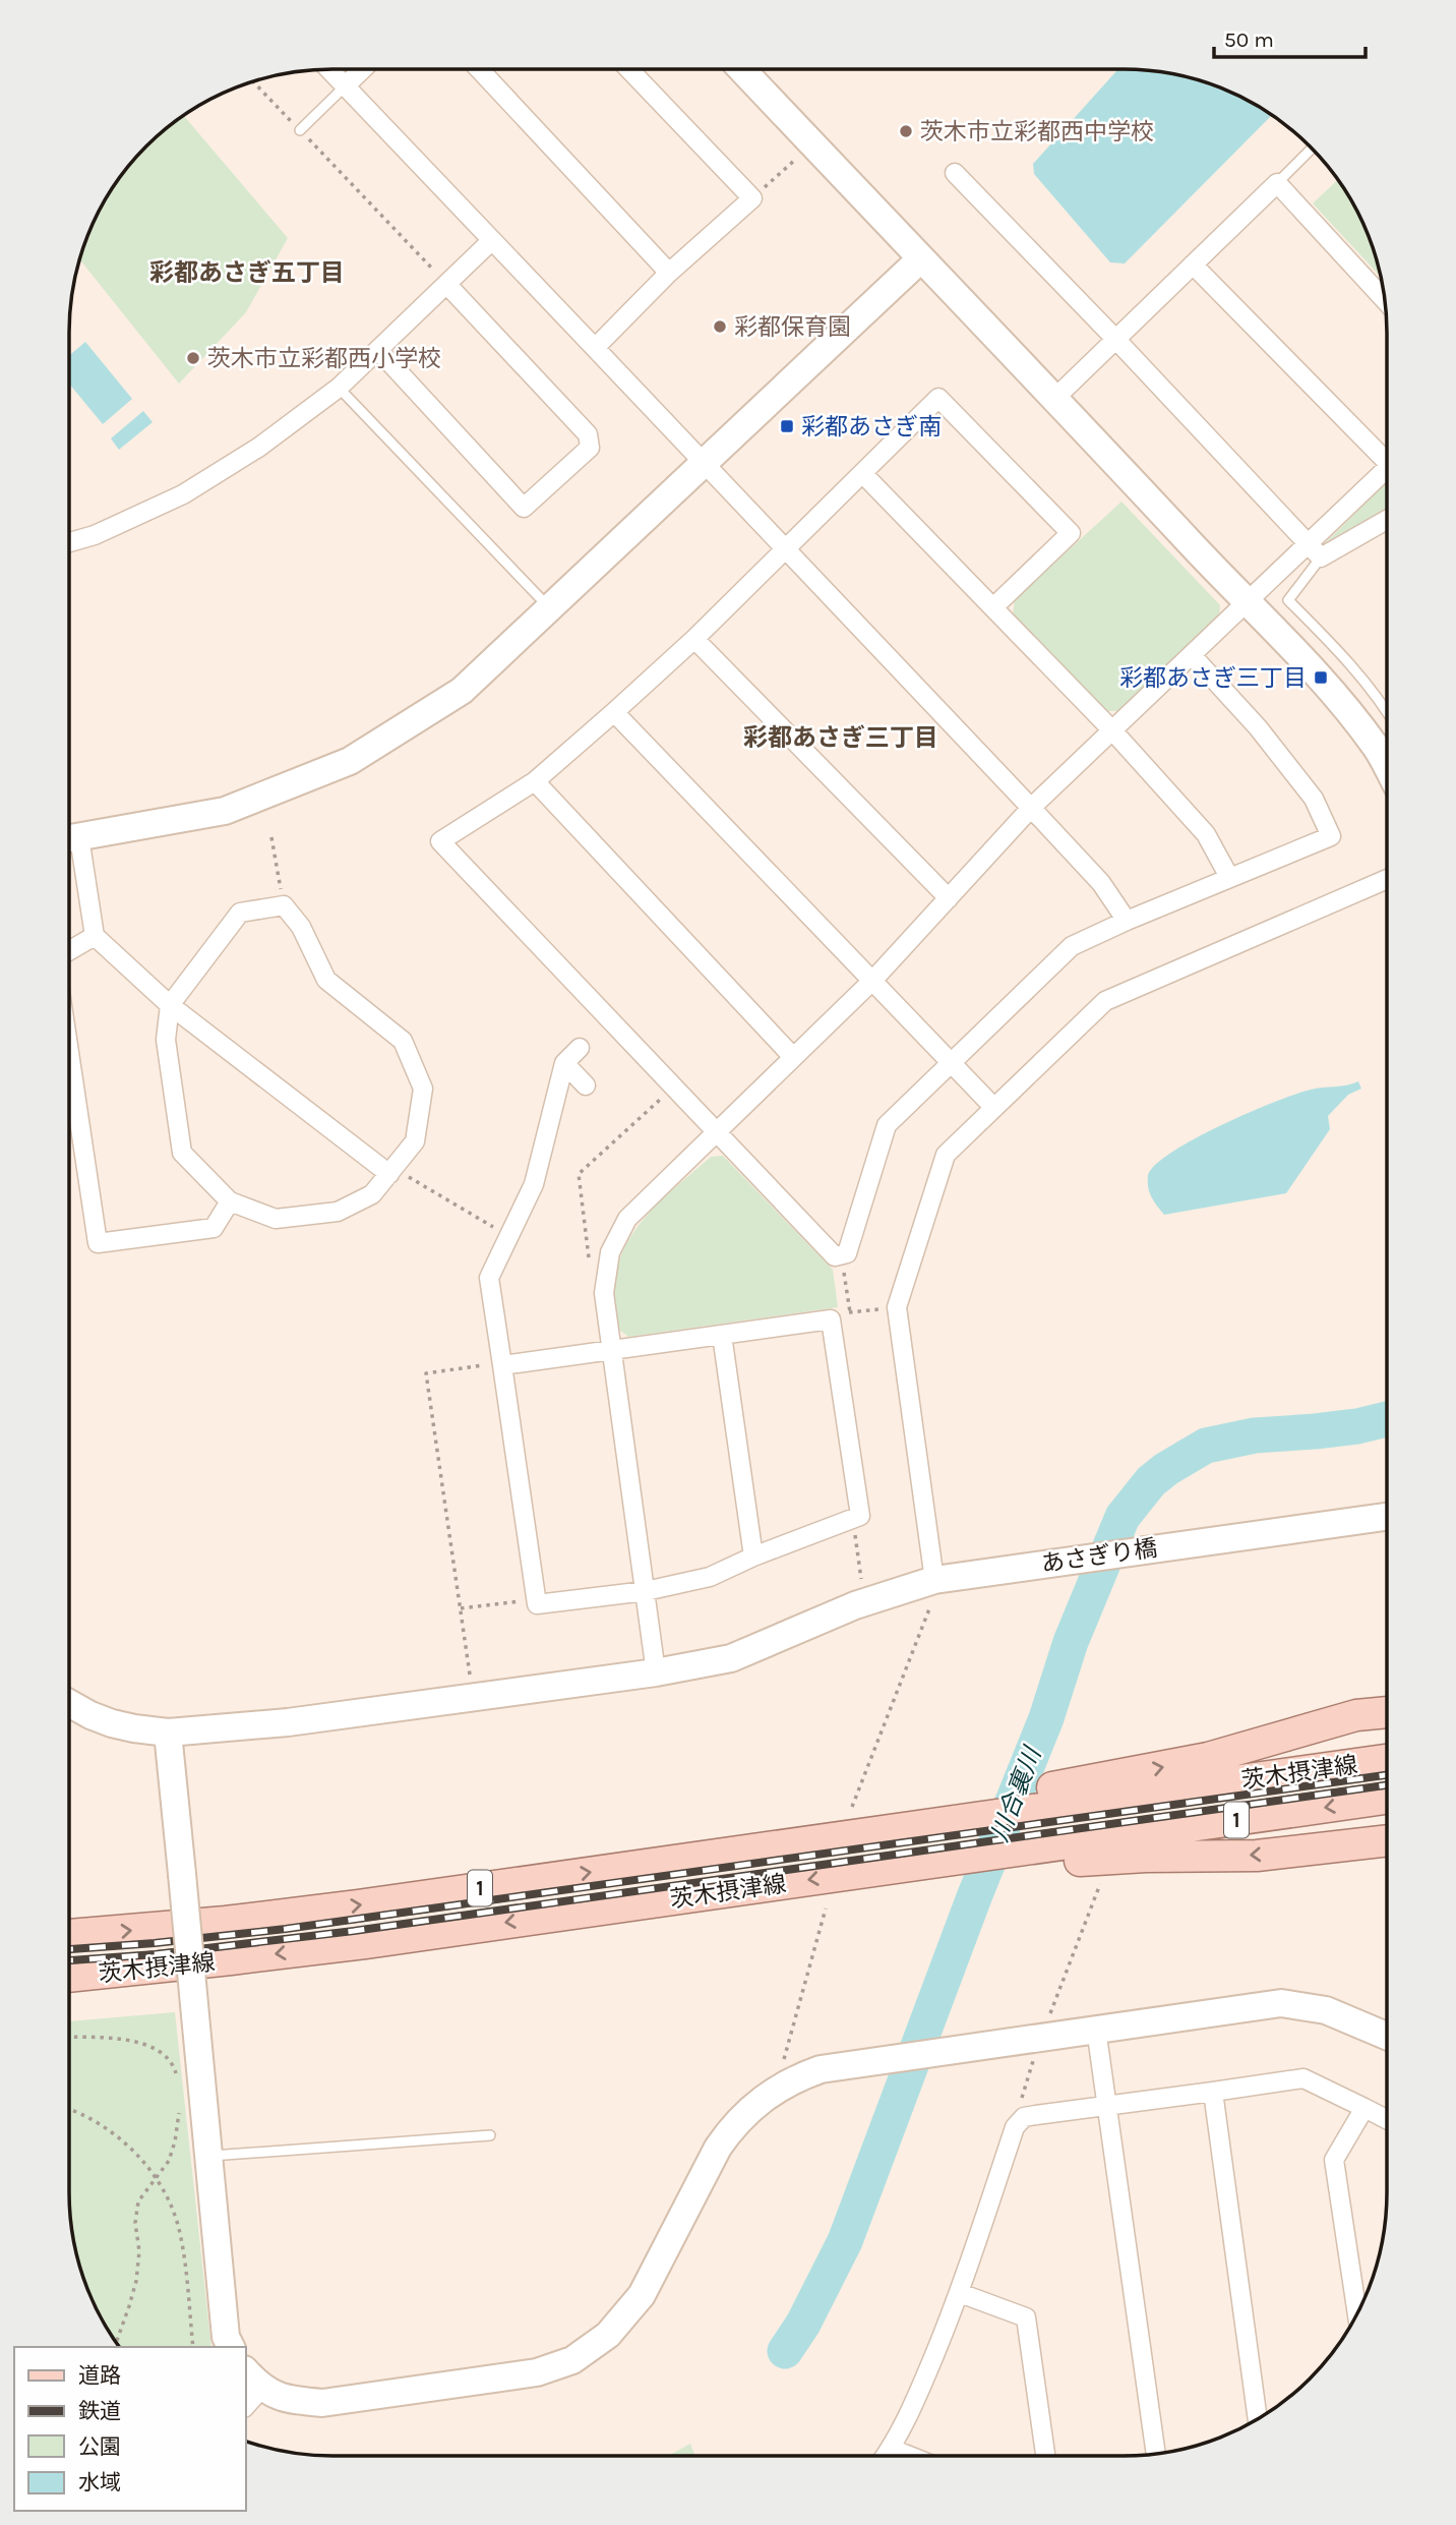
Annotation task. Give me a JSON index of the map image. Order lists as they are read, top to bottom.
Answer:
{
  "streets": {
    "main road": ["茨木摂津線", "1"],
    "street": ["あさぎり橋"]
  },
  "districts": ["彩都あさぎ五丁目", "彩都あさぎ三丁目"],
  "water": ["川合裏川"],
  "places": {
    "other": ["茨木市立彩都西中学校", "彩都保育園", "茨木市立彩都西小学校"],
    "transit": ["彩都あさぎ南", "彩都あさぎ三丁目"]
  },
  "legend": [
    "道路",
    "鉄道",
    "公園",
    "水域"
  ],
  "scale_bar": "50 m"
}
